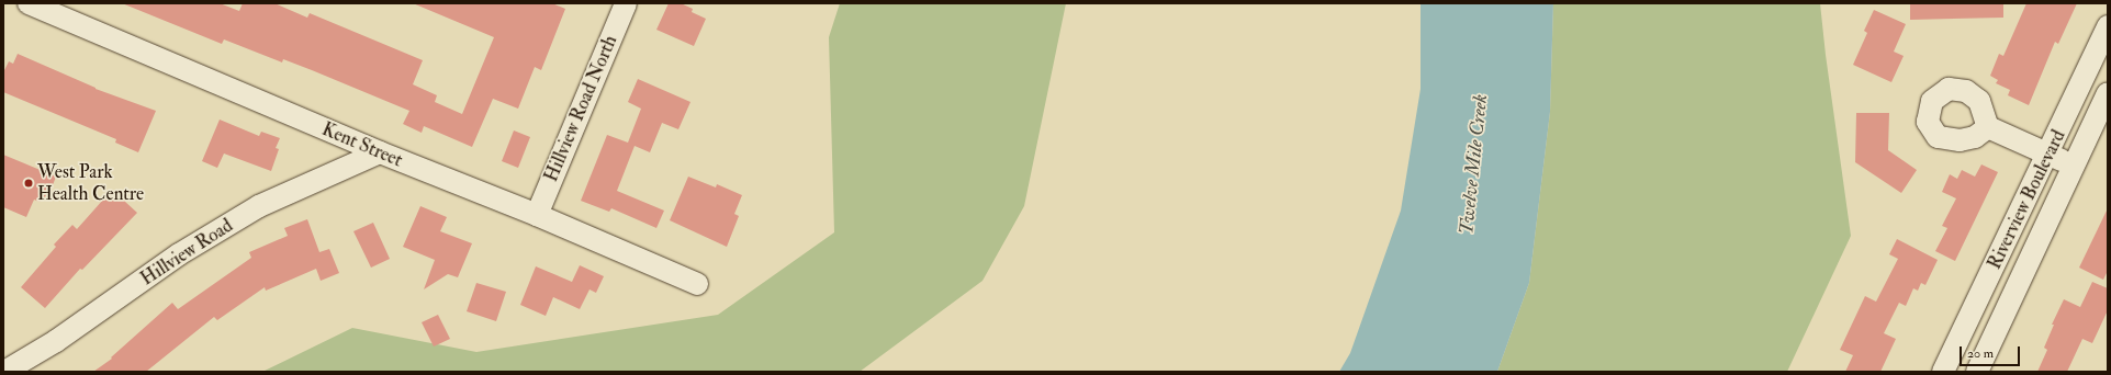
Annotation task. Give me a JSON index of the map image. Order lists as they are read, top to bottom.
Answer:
{
  "streets": {
    "street": [
      "Hillview Road North",
      "Kent Street",
      "Riverview Boulevard",
      "Hillview Road"
    ]
  },
  "crossings": [
    ["Hillview Road North", "Kent Street"],
    ["Kent Street", "Hillview Road"]
  ],
  "water": ["Twelve Mile Creek"],
  "places": ["West Park Health Centre"],
  "scale_bar": "20 m"
}
